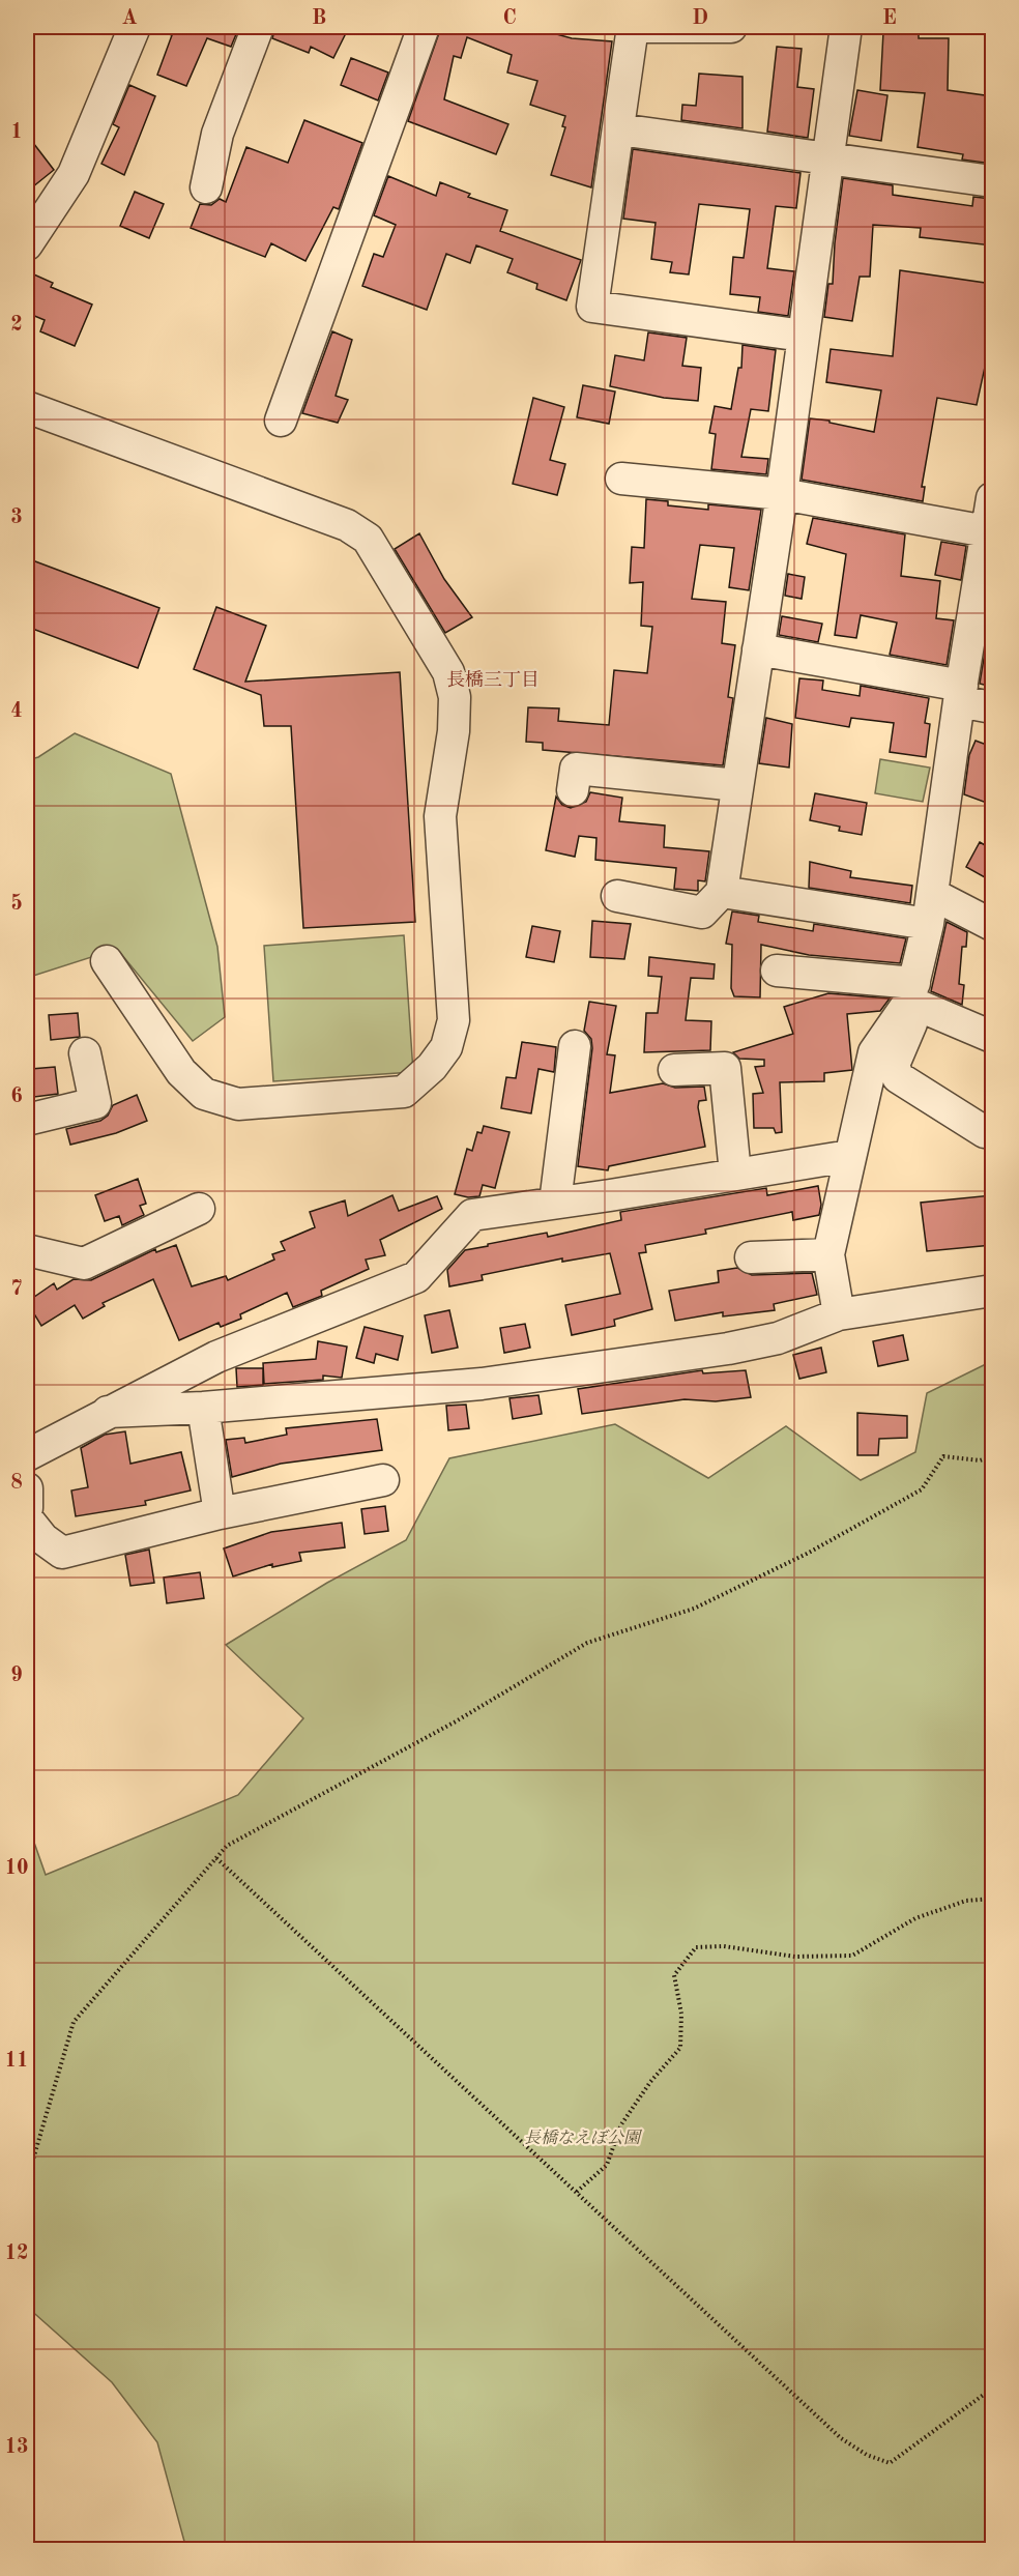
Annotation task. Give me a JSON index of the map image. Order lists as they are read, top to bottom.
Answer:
{
  "districts": ["長橋三丁目"],
  "parks": ["長橋なえぼ公園"],
  "grid": {
    "columns": [
      "A",
      "B",
      "C",
      "D",
      "E"
    ],
    "rows": [
      "1",
      "2",
      "3",
      "4",
      "5",
      "6",
      "7",
      "8",
      "9",
      "10",
      "11",
      "12",
      "13"
    ]
  }
}
